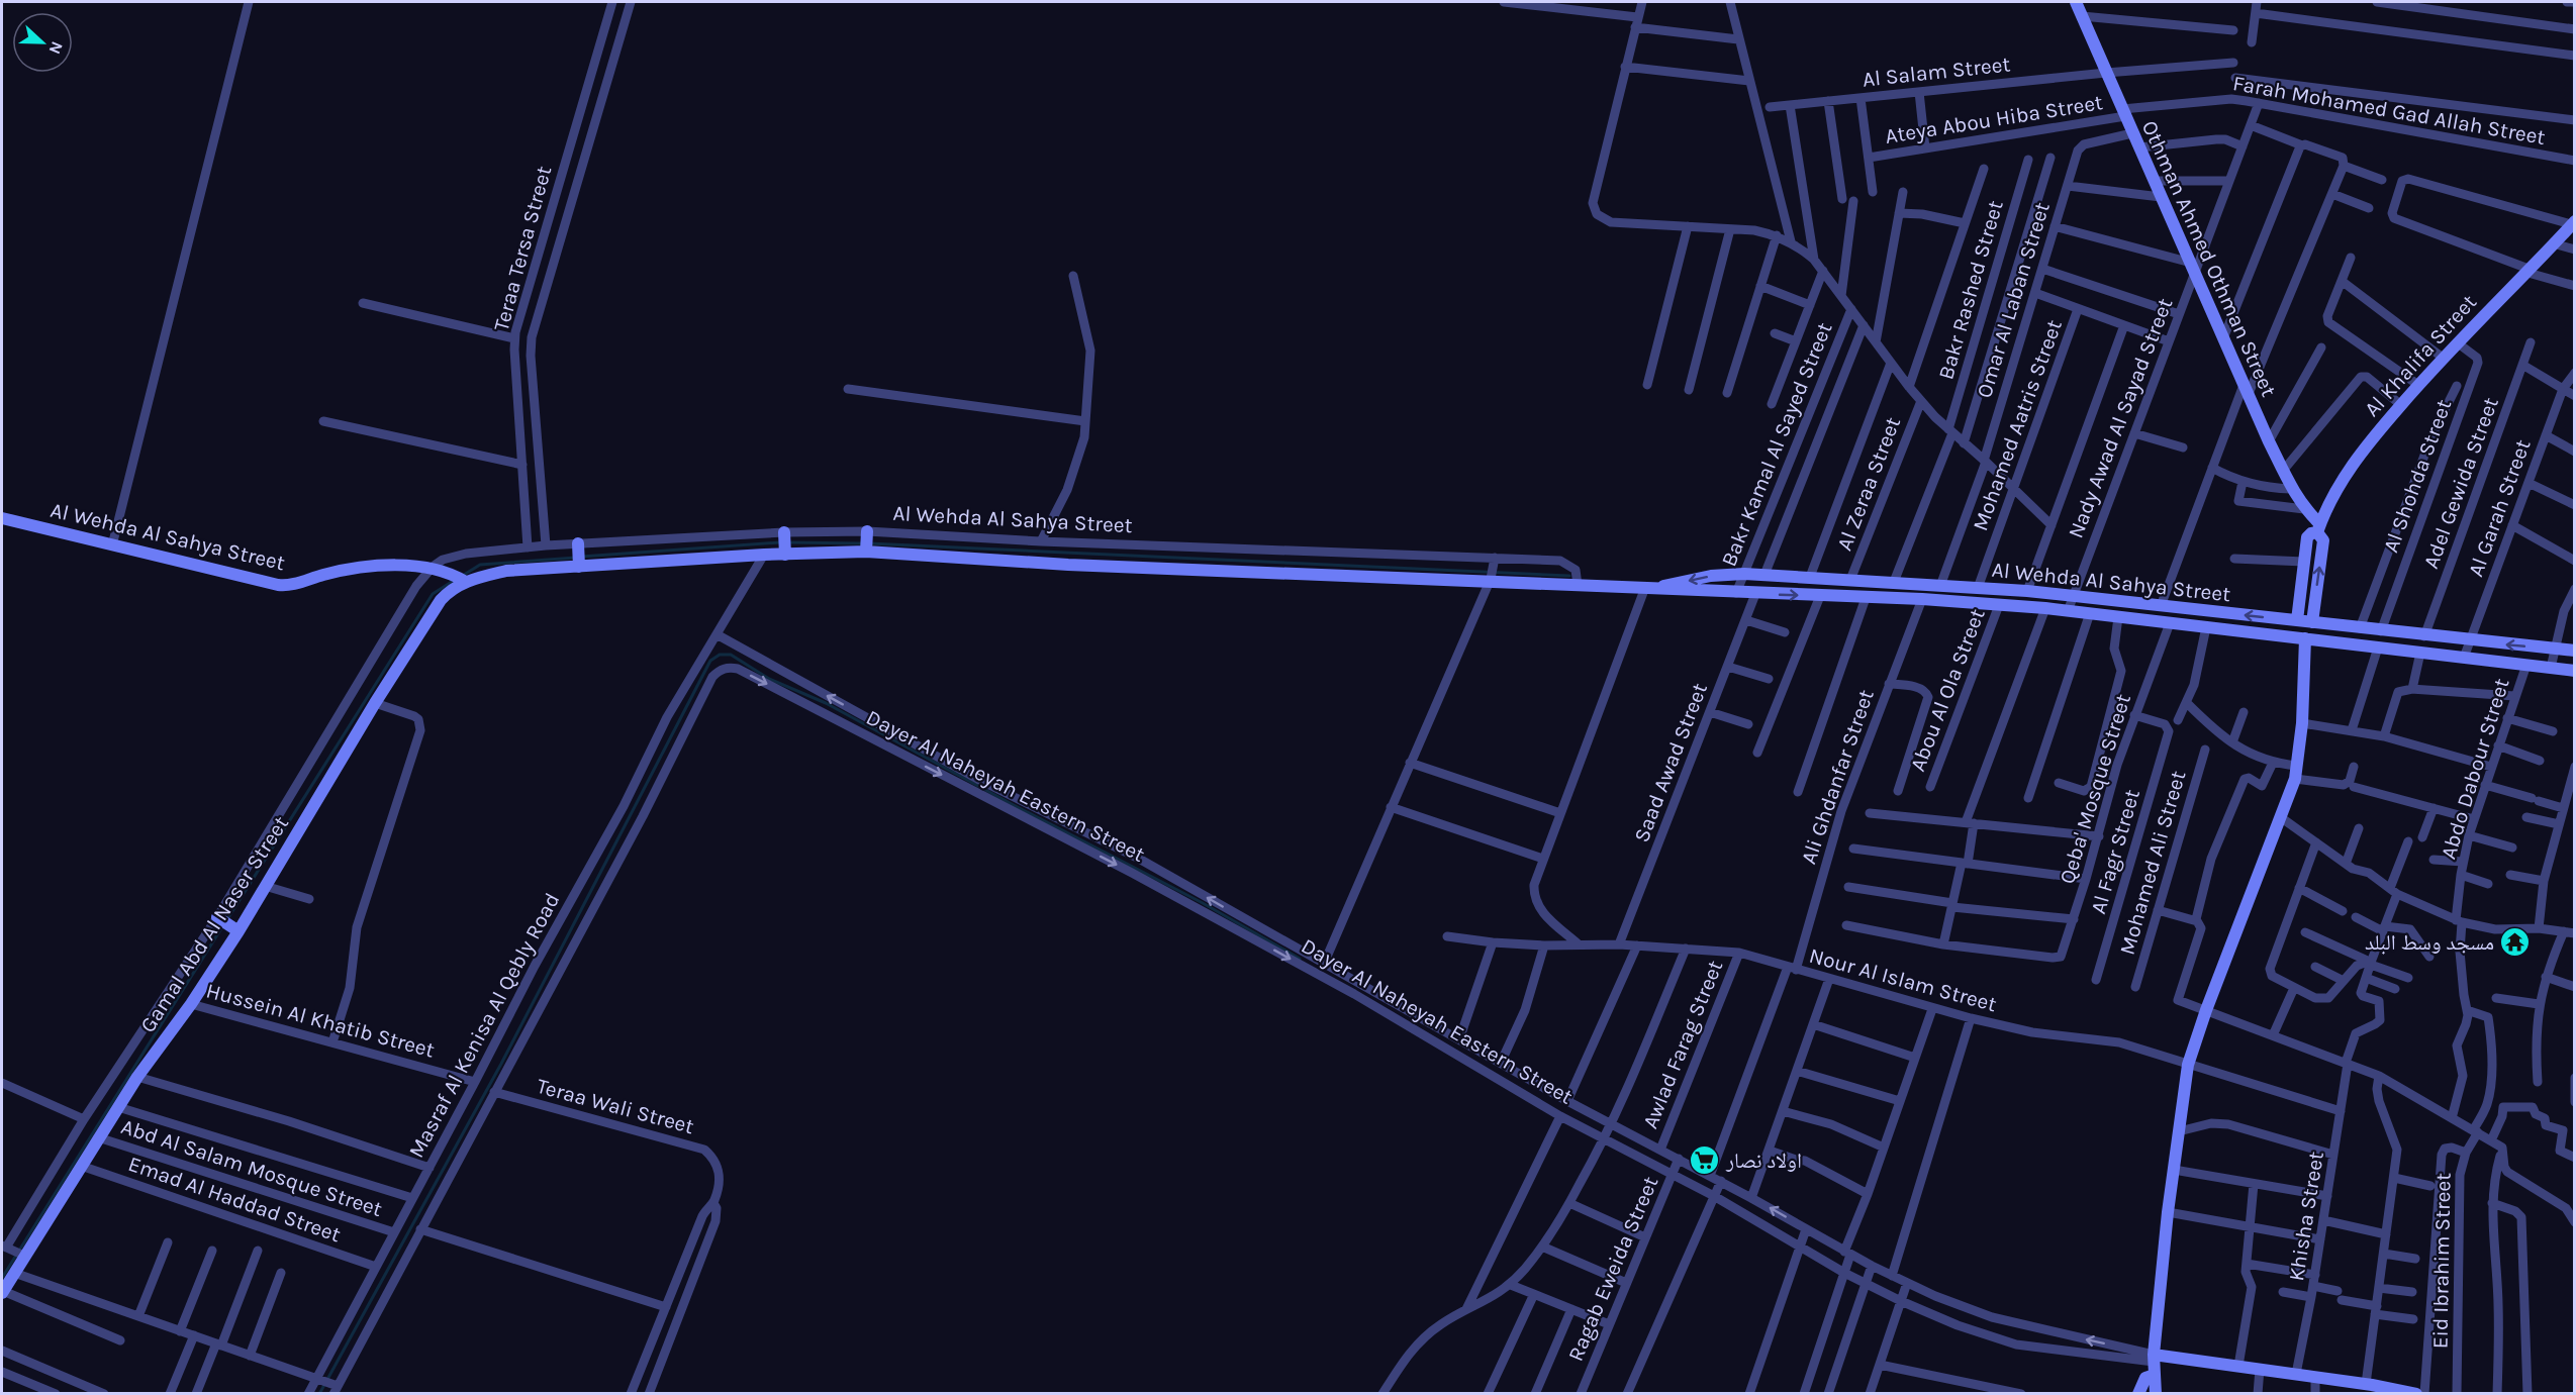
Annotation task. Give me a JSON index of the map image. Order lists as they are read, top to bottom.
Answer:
{
  "streets": {
    "street": [
      "Al Salam Street",
      "Farah Mohamed Gad Allah Street",
      "Ateya Abou Hiba Street",
      "Teraa Tersa Street",
      "Othman Ahmed Othman Street",
      "Bakr Rashed Street",
      "Omar Al Laban Street",
      "Al Khalifa Street",
      "Nady Awad Al Sayad Street",
      "Mohamed Aatris Street",
      "Bakr Kamal Al Sayed Street",
      "Al Shohda Street",
      "Adel Gewida Street",
      "Al Zeraa Street",
      "Al Garah Street",
      "Al Wehda Al Sahya Street",
      "Abou Al Ola Street",
      "Saad Awad Street",
      "Abdo Dabour Street",
      "Ali Ghdanfar Street",
      "Dayer Al Naheyah Eastern Street",
      "Qeba' Mosque Street",
      "Al Fagr Street",
      "Mohamed Ali Street",
      "Gamal Abd Al Naser Street",
      "Nour Al Islam Street",
      "Hussein Al Khatib Street",
      "Masraf Al Kenisa Al Qebly Road",
      "Awlad Farag Street",
      "Teraa Wali Street",
      "Abd Al Salam Mosque Street",
      "Emad Al Haddad Street",
      "Khisha Street",
      "Eid Ibrahim Street",
      "Ragab Eweida Street"
    ]
  },
  "crossings": [
    ["Al Salam Street", "Othman Ahmed Othman Street"],
    ["Farah Mohamed Gad Allah Street", "Ateya Abou Hiba Street"],
    ["Farah Mohamed Gad Allah Street", "Othman Ahmed Othman Street"],
    ["Farah Mohamed Gad Allah Street", "Nady Awad Al Sayad Street"],
    ["Ateya Abou Hiba Street", "Othman Ahmed Othman Street"],
    ["Teraa Tersa Street", "Al Wehda Al Sahya Street"],
    ["Othman Ahmed Othman Street", "Omar Al Laban Street"],
    ["Othman Ahmed Othman Street", "Al Khalifa Street"],
    ["Othman Ahmed Othman Street", "Nady Awad Al Sayad Street"],
    ["Bakr Rashed Street", "Al Wehda Al Sahya Street"],
    ["Omar Al Laban Street", "Al Wehda Al Sahya Street"],
    ["Al Khalifa Street", "Al Shohda Street"],
    ["Al Khalifa Street", "Al Wehda Al Sahya Street"],
    ["Nady Awad Al Sayad Street", "Al Wehda Al Sahya Street"],
    ["Mohamed Aatris Street", "Al Wehda Al Sahya Street"],
    ["Bakr Kamal Al Sayed Street", "Al Wehda Al Sahya Street"],
    ["Al Shohda Street", "Al Wehda Al Sahya Street"],
    ["Adel Gewida Street", "Al Wehda Al Sahya Street"],
    ["Al Zeraa Street", "Al Wehda Al Sahya Street"],
    ["Al Garah Street", "Al Wehda Al Sahya Street"],
    ["Al Wehda Al Sahya Street", "Abou Al Ola Street"],
    ["Al Wehda Al Sahya Street", "Saad Awad Street"],
    ["Al Wehda Al Sahya Street", "Abdo Dabour Street"],
    ["Al Wehda Al Sahya Street", "Ali Ghdanfar Street"],
    ["Al Wehda Al Sahya Street", "Qeba' Mosque Street"],
    ["Al Wehda Al Sahya Street", "Gamal Abd Al Naser Street"],
    ["Al Wehda Al Sahya Street", "Masraf Al Kenisa Al Qebly Road"],
    ["Saad Awad Street", "Nour Al Islam Street"],
    ["Abdo Dabour Street", "Eid Ibrahim Street"],
    ["Ali Ghdanfar Street", "Dayer Al Naheyah Eastern Street"],
    ["Ali Ghdanfar Street", "Nour Al Islam Street"],
    ["Dayer Al Naheyah Eastern Street", "Masraf Al Kenisa Al Qebly Road"],
    ["Dayer Al Naheyah Eastern Street", "Awlad Farag Street"],
    ["Dayer Al Naheyah Eastern Street", "Khisha Street"],
    ["Dayer Al Naheyah Eastern Street", "Ragab Eweida Street"],
    ["Qeba' Mosque Street", "Al Fagr Street"],
    ["Gamal Abd Al Naser Street", "Hussein Al Khatib Street"],
    ["Gamal Abd Al Naser Street", "Abd Al Salam Mosque Street"],
    ["Gamal Abd Al Naser Street", "Emad Al Haddad Street"],
    ["Nour Al Islam Street", "Awlad Farag Street"],
    ["Nour Al Islam Street", "Khisha Street"],
    ["Hussein Al Khatib Street", "Masraf Al Kenisa Al Qebly Road"],
    ["Masraf Al Kenisa Al Qebly Road", "Teraa Wali Street"],
    ["Masraf Al Kenisa Al Qebly Road", "Abd Al Salam Mosque Street"],
    ["Masraf Al Kenisa Al Qebly Road", "Emad Al Haddad Street"]
  ],
  "places": {
    "temple": ["مسجد وسط البلد"],
    "supermarket": ["اولاد نصار"]
  },
  "north": "right"
}
